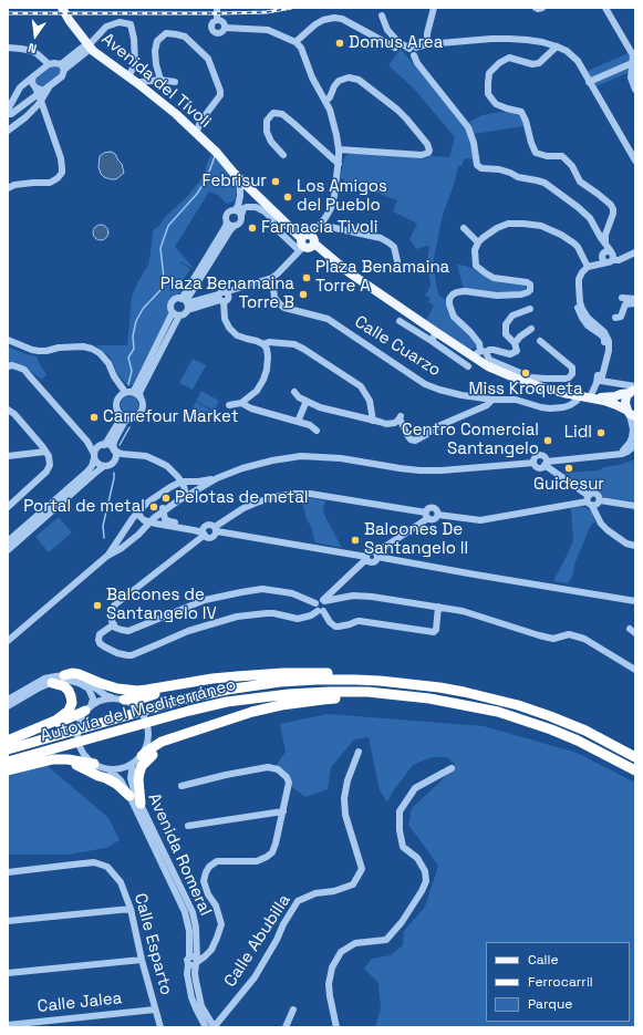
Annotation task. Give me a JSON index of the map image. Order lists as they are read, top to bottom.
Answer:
{
  "streets": {
    "highway": ["Autovía del Mediterráneo"],
    "main road": ["Avenida del Tívoli"],
    "street": [
      "Calle Cuarzo",
      "Avenida Romeral",
      "Calle Abubilla",
      "Calle Esparto",
      "Calle Jalea"
    ]
  },
  "crossings": [
    ["Avenida del Tívoli", "Calle Cuarzo"],
    ["Avenida Romeral", "Calle Abubilla"],
    ["Calle Esparto", "Calle Jalea"]
  ],
  "places": [
    "Domus Area",
    "Febrisur",
    "Los Amigos del Pueblo",
    "Farmacia Tivoli",
    "Plaza Benamaina Torre A",
    "Plaza Benamaina Torre B",
    "Miss Kroqueta",
    "Carrefour Market",
    "Lidl",
    "Centro Comercial Santangelo",
    "Guidesur",
    "Pelotas de metal",
    "Portal de metal",
    "Balcones De Santangelo II",
    "Balcones de Santangelo IV"
  ],
  "legend": ["Calle", "Ferrocarril", "Parque"],
  "north": "bottom"
}
